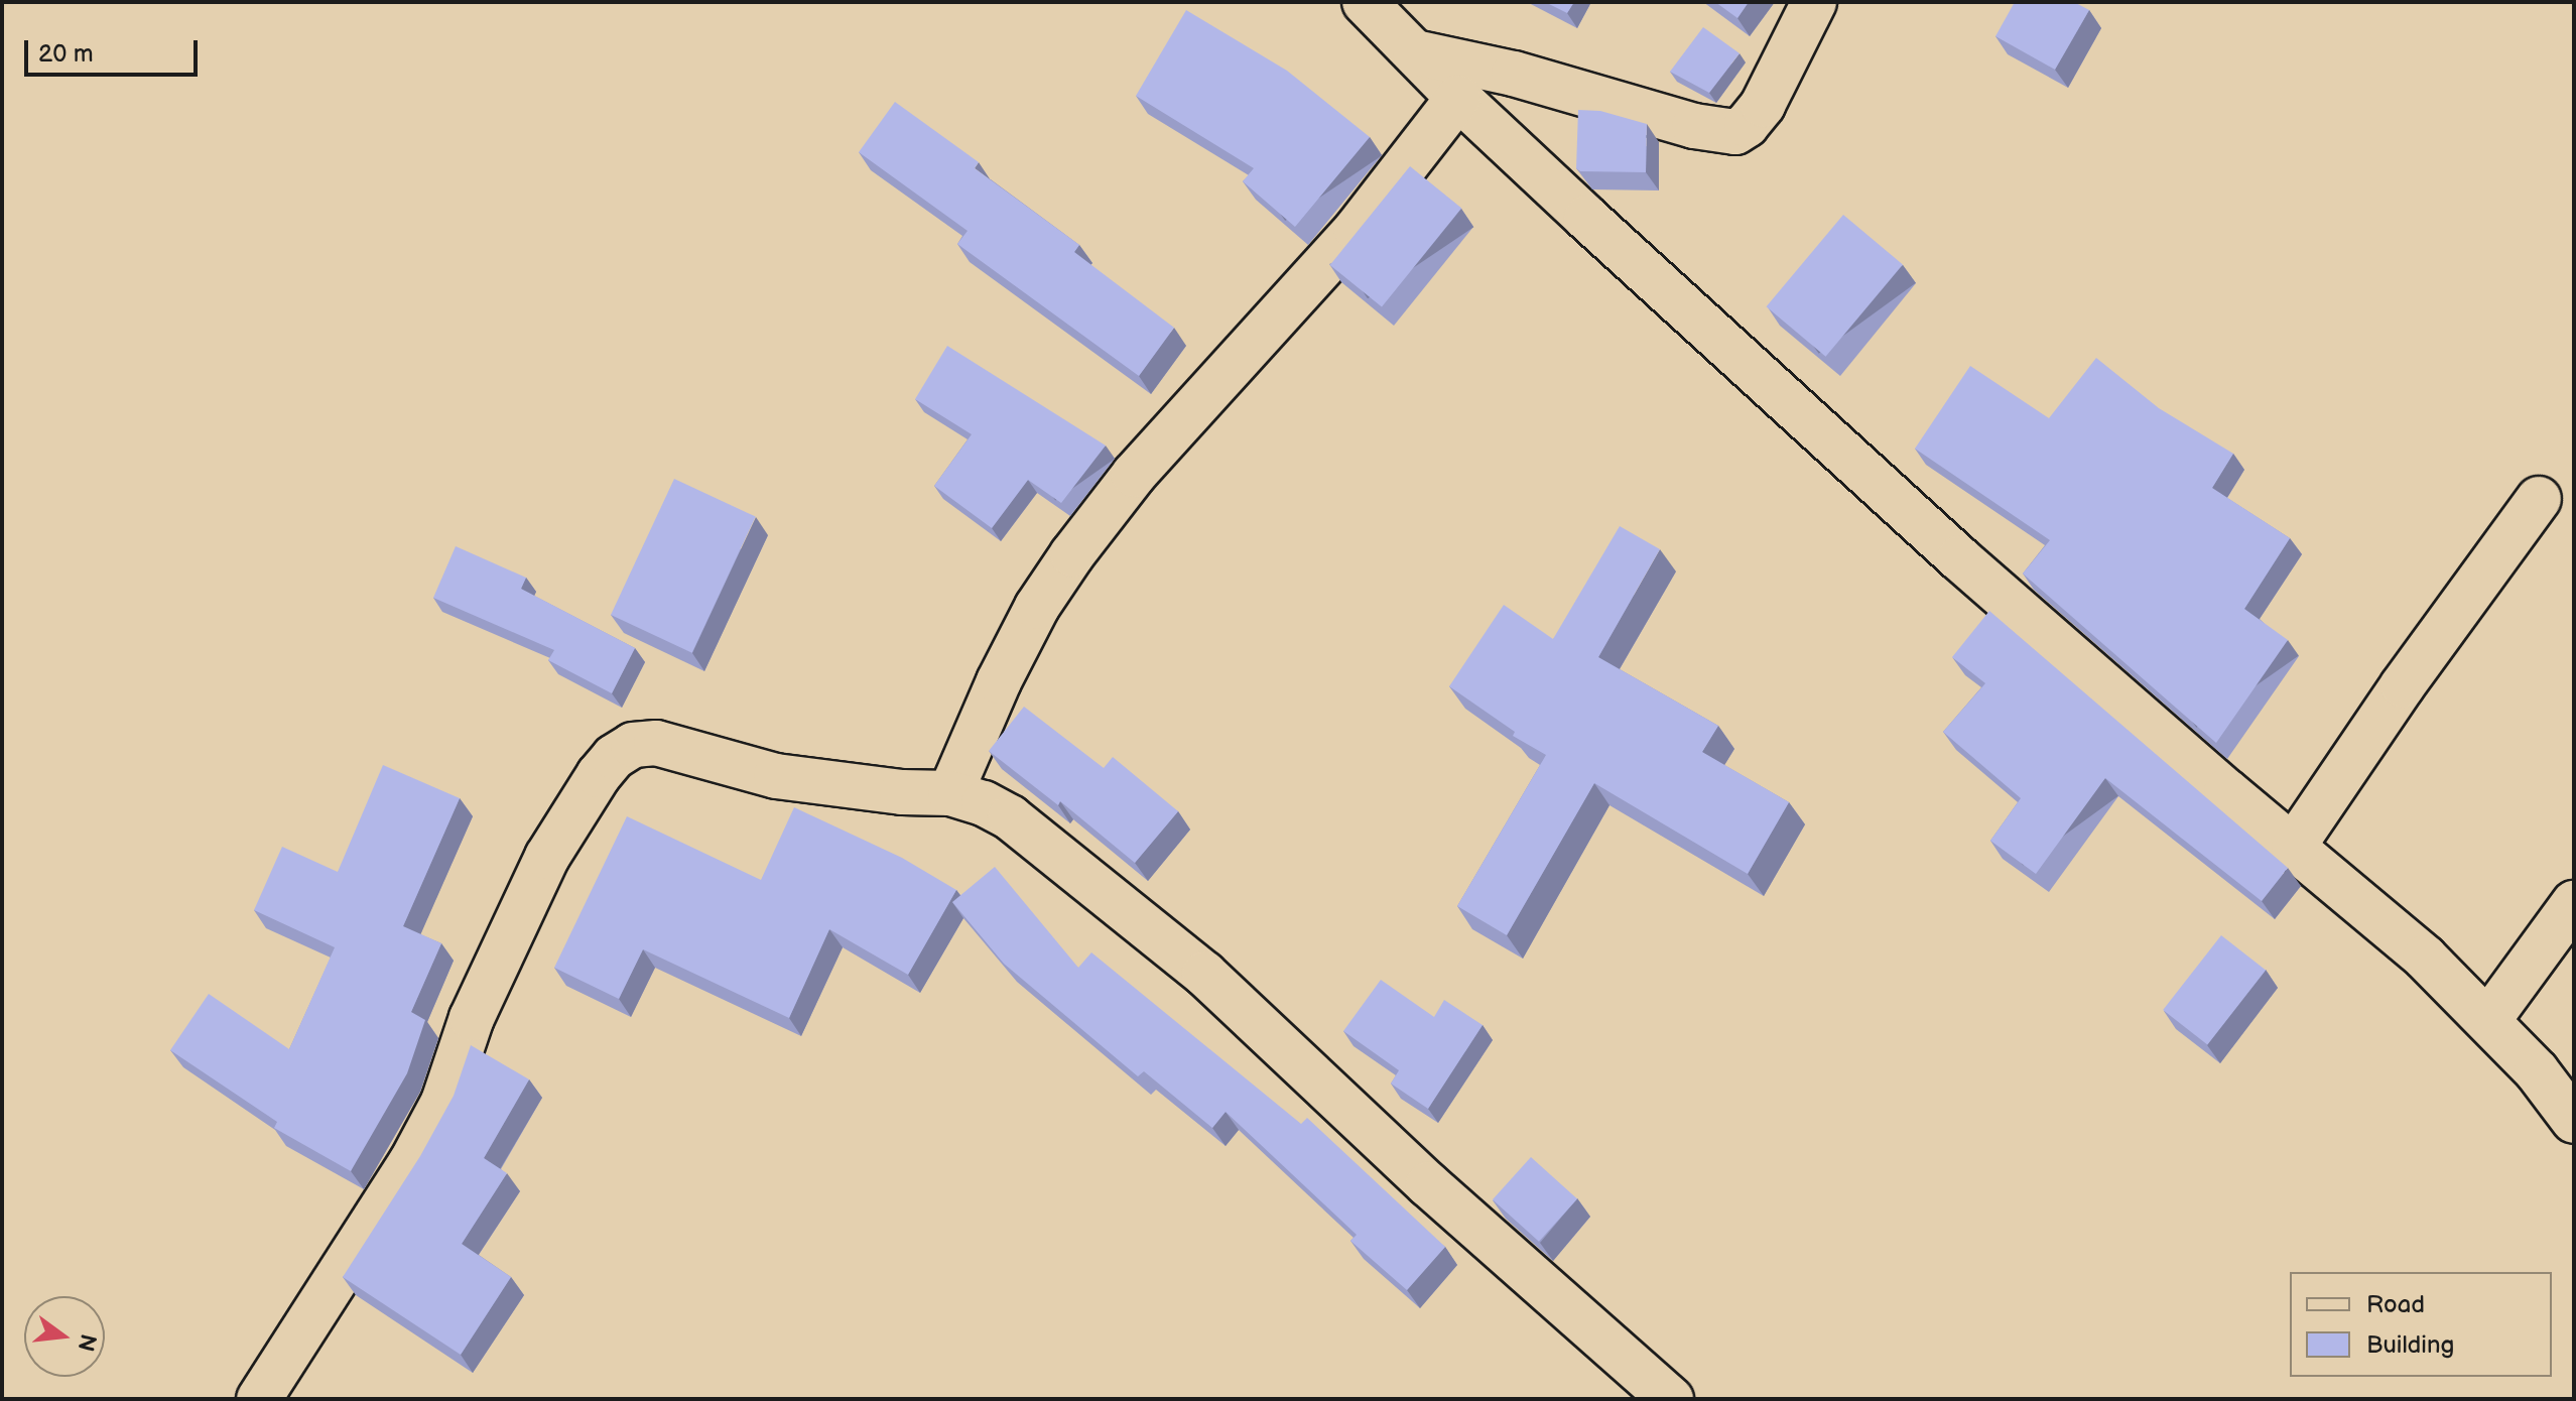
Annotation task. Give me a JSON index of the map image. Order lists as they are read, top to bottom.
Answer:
{
  "legend": ["Road", "Building"],
  "scale_bar": "20 m",
  "north": "right"
}
